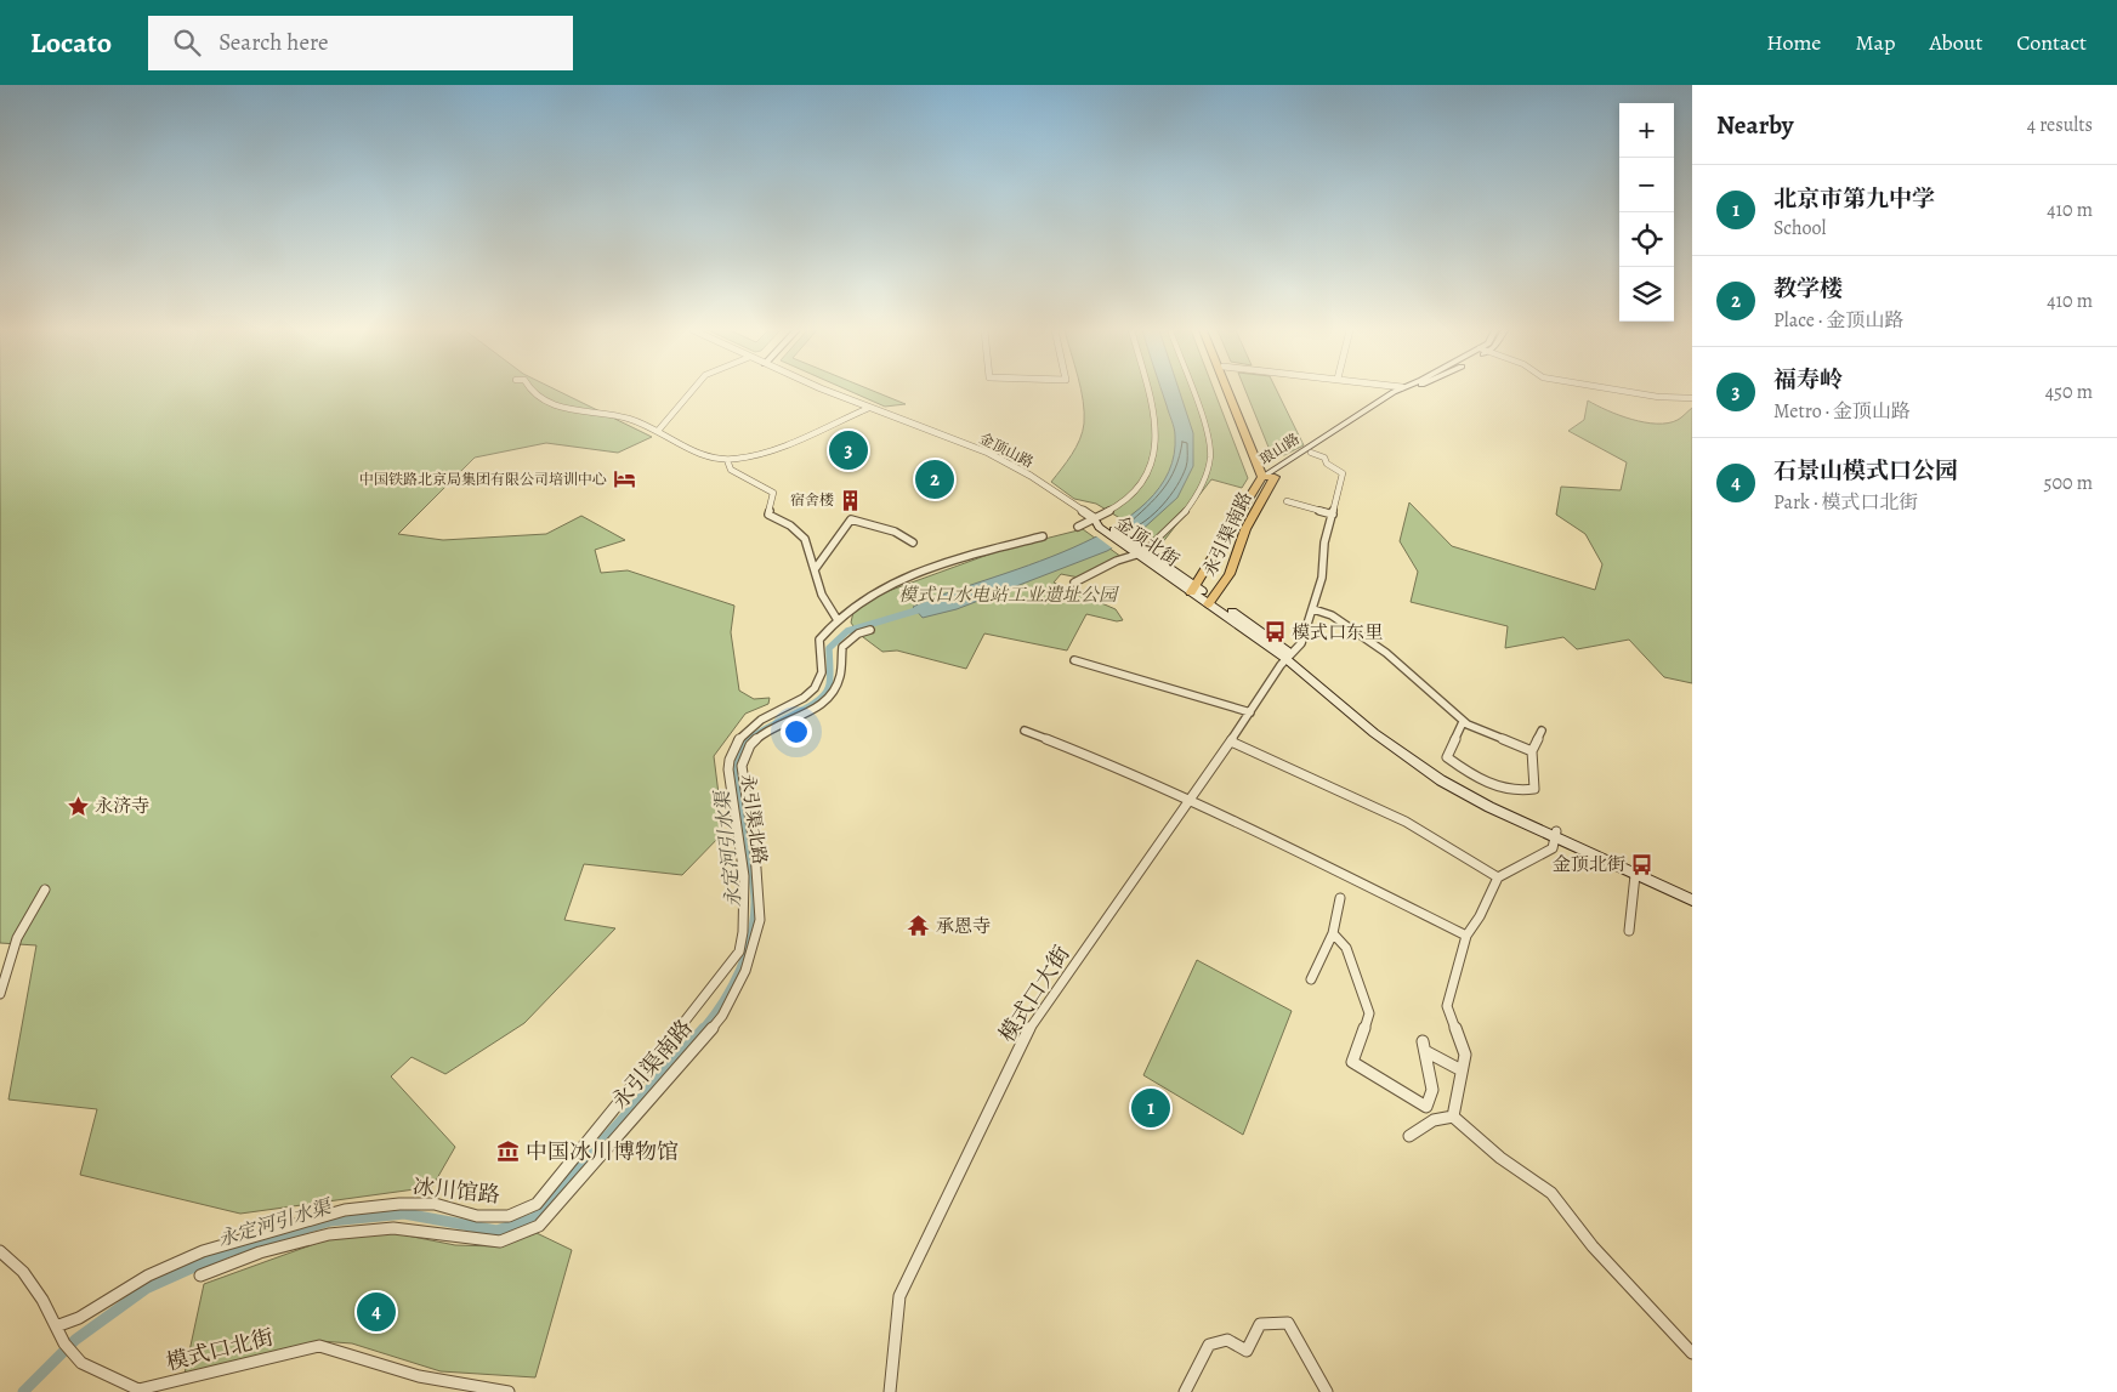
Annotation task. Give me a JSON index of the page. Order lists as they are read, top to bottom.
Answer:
{
  "streets": {
    "main road": ["琅山路", "永引渠南路", "金顶北街"],
    "street": [
      "金顶山路",
      "永引渠北路",
      "模式口大街",
      "冰川馆路",
      "模式口北街"
    ]
  },
  "crossings": [
    ["琅山路", "永引渠南路"],
    ["金顶山路", "金顶北街"],
    ["永引渠南路", "金顶北街"],
    ["金顶北街", "模式口大街"],
    ["永引渠北路", "冰川馆路"],
    ["冰川馆路", "模式口北街"]
  ],
  "water": ["永定河引水渠"],
  "parks": ["模式口水电站工业遗址公园"],
  "places": {
    "hotel": ["中国铁路北京局集团有限公司培训中心"],
    "building": ["宿舍楼"],
    "bus stop": ["模式口东里", "金顶北街"],
    "place": ["永济寺"],
    "temple": ["承恩寺"],
    "museum": ["中国冰川博物馆"]
  },
  "page": {
    "header": "Locato",
    "search": "Search here",
    "nav": [
      "Home",
      "Map",
      "About",
      "Contact"
    ],
    "heading": ["Nearby", "4 results"],
    "map_buttons": ["+", "−"],
    "list": [
      {
        "mark": "1",
        "name": "北京市第九中学",
        "note": "School",
        "value": "410 m"
      },
      {
        "mark": "2",
        "name": "教学楼",
        "note": "Place · 金顶山路",
        "value": "410 m"
      },
      {
        "mark": "3",
        "name": "福寿岭",
        "note": "Metro · 金顶山路",
        "value": "450 m"
      },
      {
        "mark": "4",
        "name": "石景山模式口公园",
        "note": "Park · 模式口北街",
        "value": "500 m"
      }
    ],
    "pins": [
      "3",
      "2",
      "1",
      "4"
    ]
  }
}
